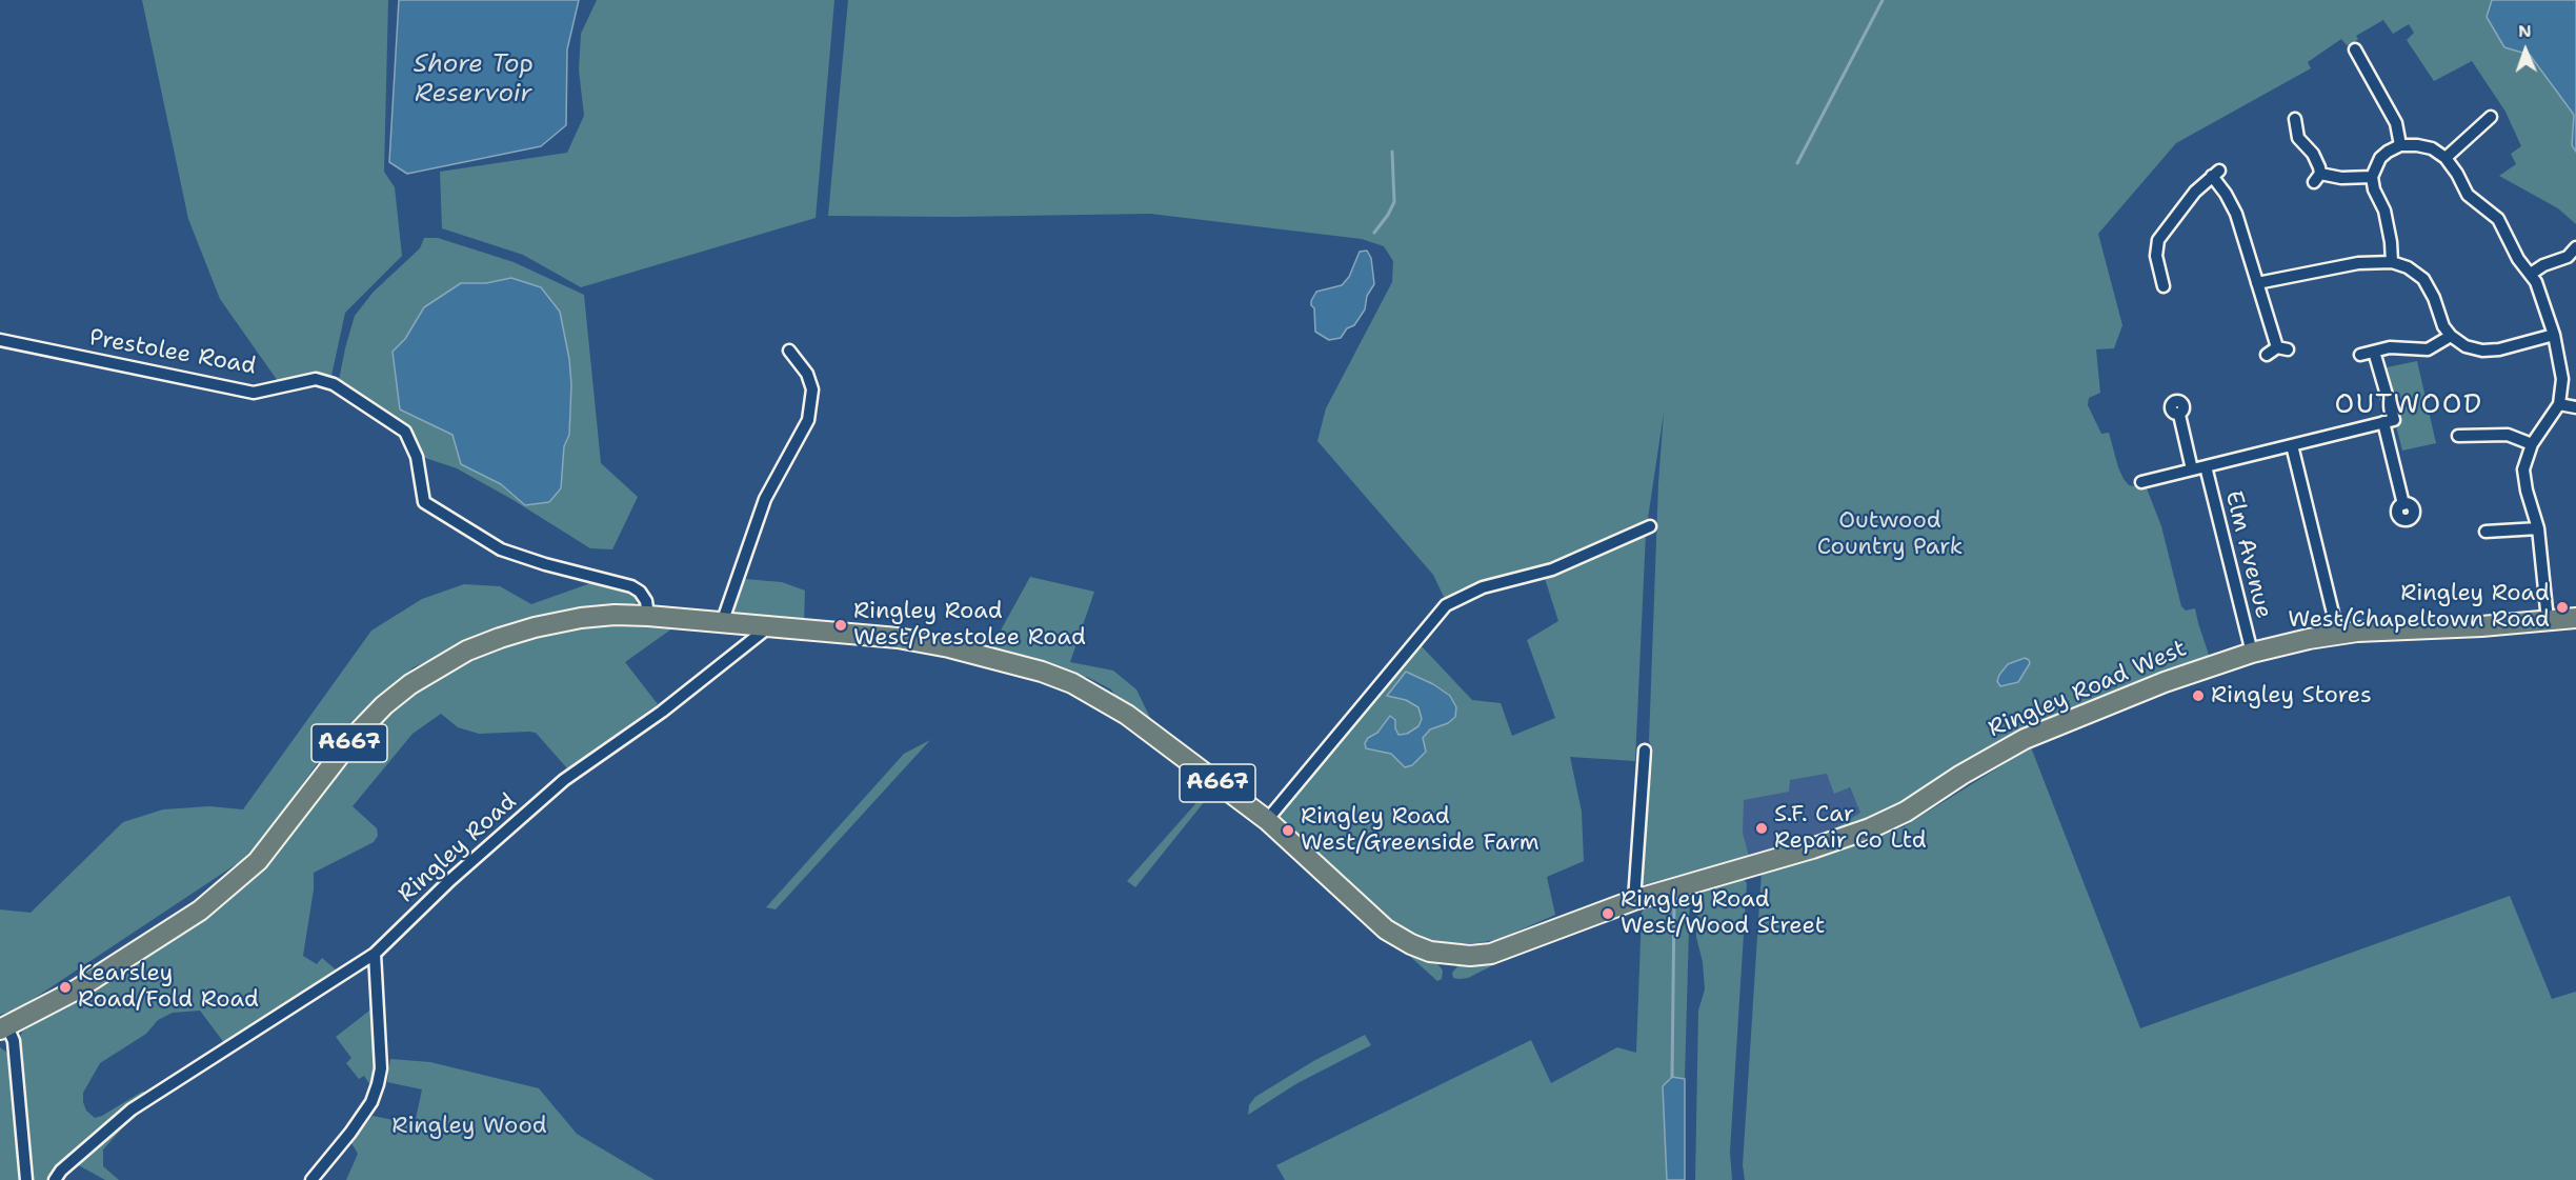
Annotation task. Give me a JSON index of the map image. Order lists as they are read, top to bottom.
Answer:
{
  "streets": {
    "main road": ["Ringley Road West", "A667"],
    "street": ["Prestolee Road", "Elm Avenue", "Ringley Road"]
  },
  "crossings": [
    ["Prestolee Road", "A667"],
    ["Elm Avenue", "Ringley Road West"],
    ["Ringley Road West", "A667"],
    ["Ringley Road West", "Ringley Road"],
    ["A667", "Ringley Road"]
  ],
  "districts": ["OUTWOOD"],
  "water": ["Shore Top Reservoir"],
  "parks": ["Outwood Country Park", "Ringley Wood"],
  "places": [
    "Ringley Road West/Chapeltown Road",
    "Ringley Road West/Prestolee Road",
    "Ringley Stores",
    "S.F. Car Repair Co Ltd",
    "Ringley Road West/Greenside Farm",
    "Ringley Road West/Wood Street",
    "Kearsley Road/Fold Road"
  ],
  "north": "top"
}
